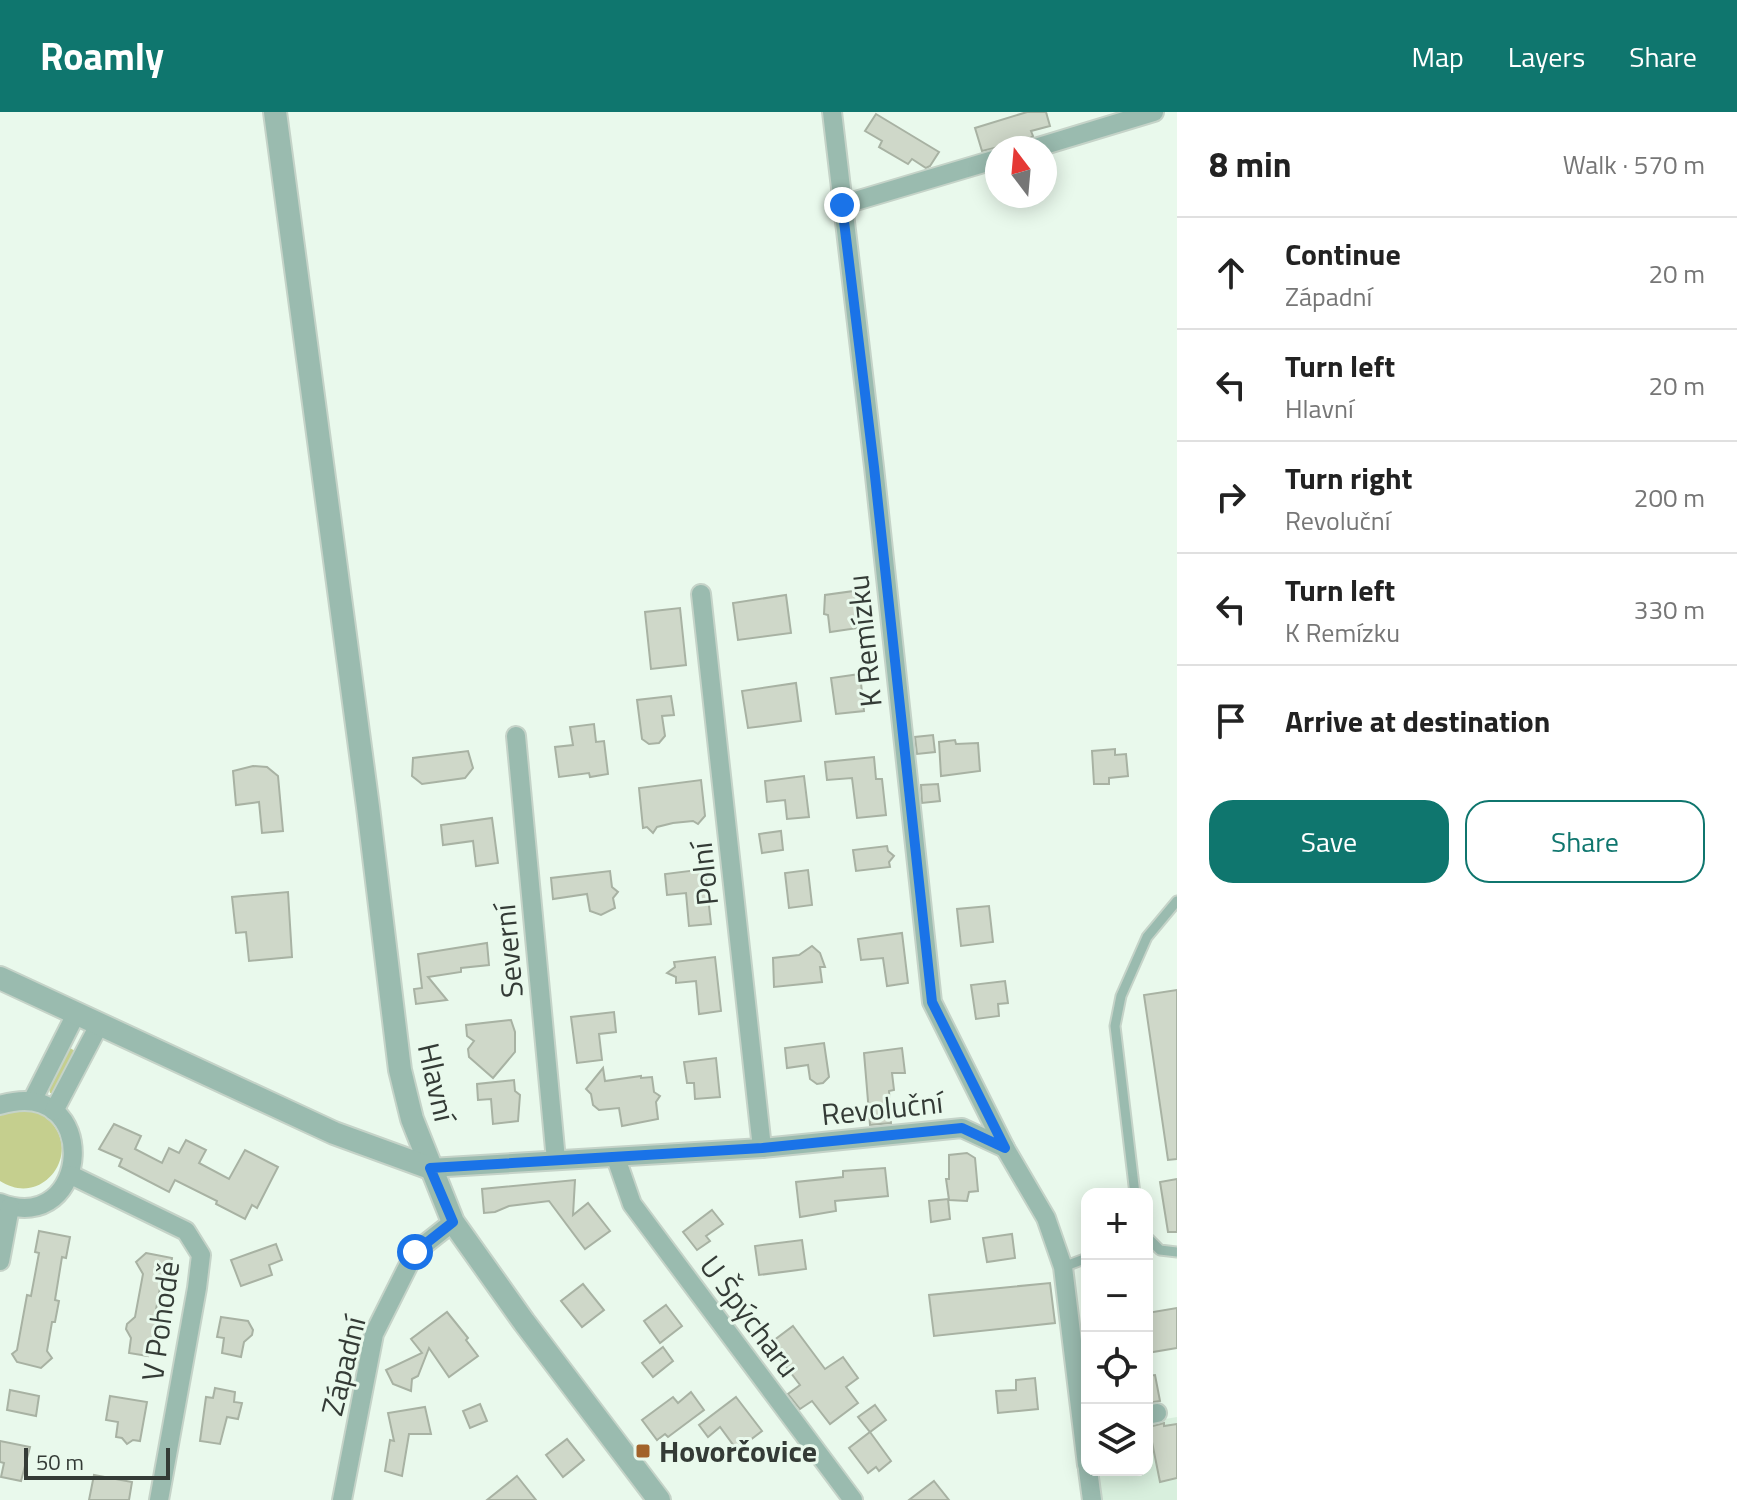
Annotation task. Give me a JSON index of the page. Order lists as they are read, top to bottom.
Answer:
{
  "streets": {
    "street": [
      "K Remízku",
      "Polní",
      "Severní",
      "Hlavní",
      "Revoluční",
      "U Špýcharu",
      "V Pohodě",
      "Západní"
    ]
  },
  "crossings": [
    ["K Remízku", "Revoluční"],
    ["Polní", "Revoluční"],
    ["Severní", "Revoluční"],
    ["Hlavní", "Revoluční"],
    ["Hlavní", "Západní"],
    ["Revoluční", "U Špýcharu"]
  ],
  "places": {
    "transit": ["Hovorčovice"]
  },
  "scale_bar": "50 m",
  "north": "top",
  "page": {
    "header": "Roamly",
    "nav": ["Map", "Layers", "Share"],
    "heading": ["8 min", "Walk · 570 m"],
    "list": [
      ["Continue", "Západní", "20 m"],
      ["Turn left", "Hlavní", "20 m"],
      ["Turn right", "Revoluční", "200 m"],
      ["Turn left", "K Remízku", "330 m"],
      "Arrive at destination"
    ],
    "buttons": ["Save", "Share"],
    "map_buttons": ["+", "−"],
    "scale": "50 m"
  }
}
